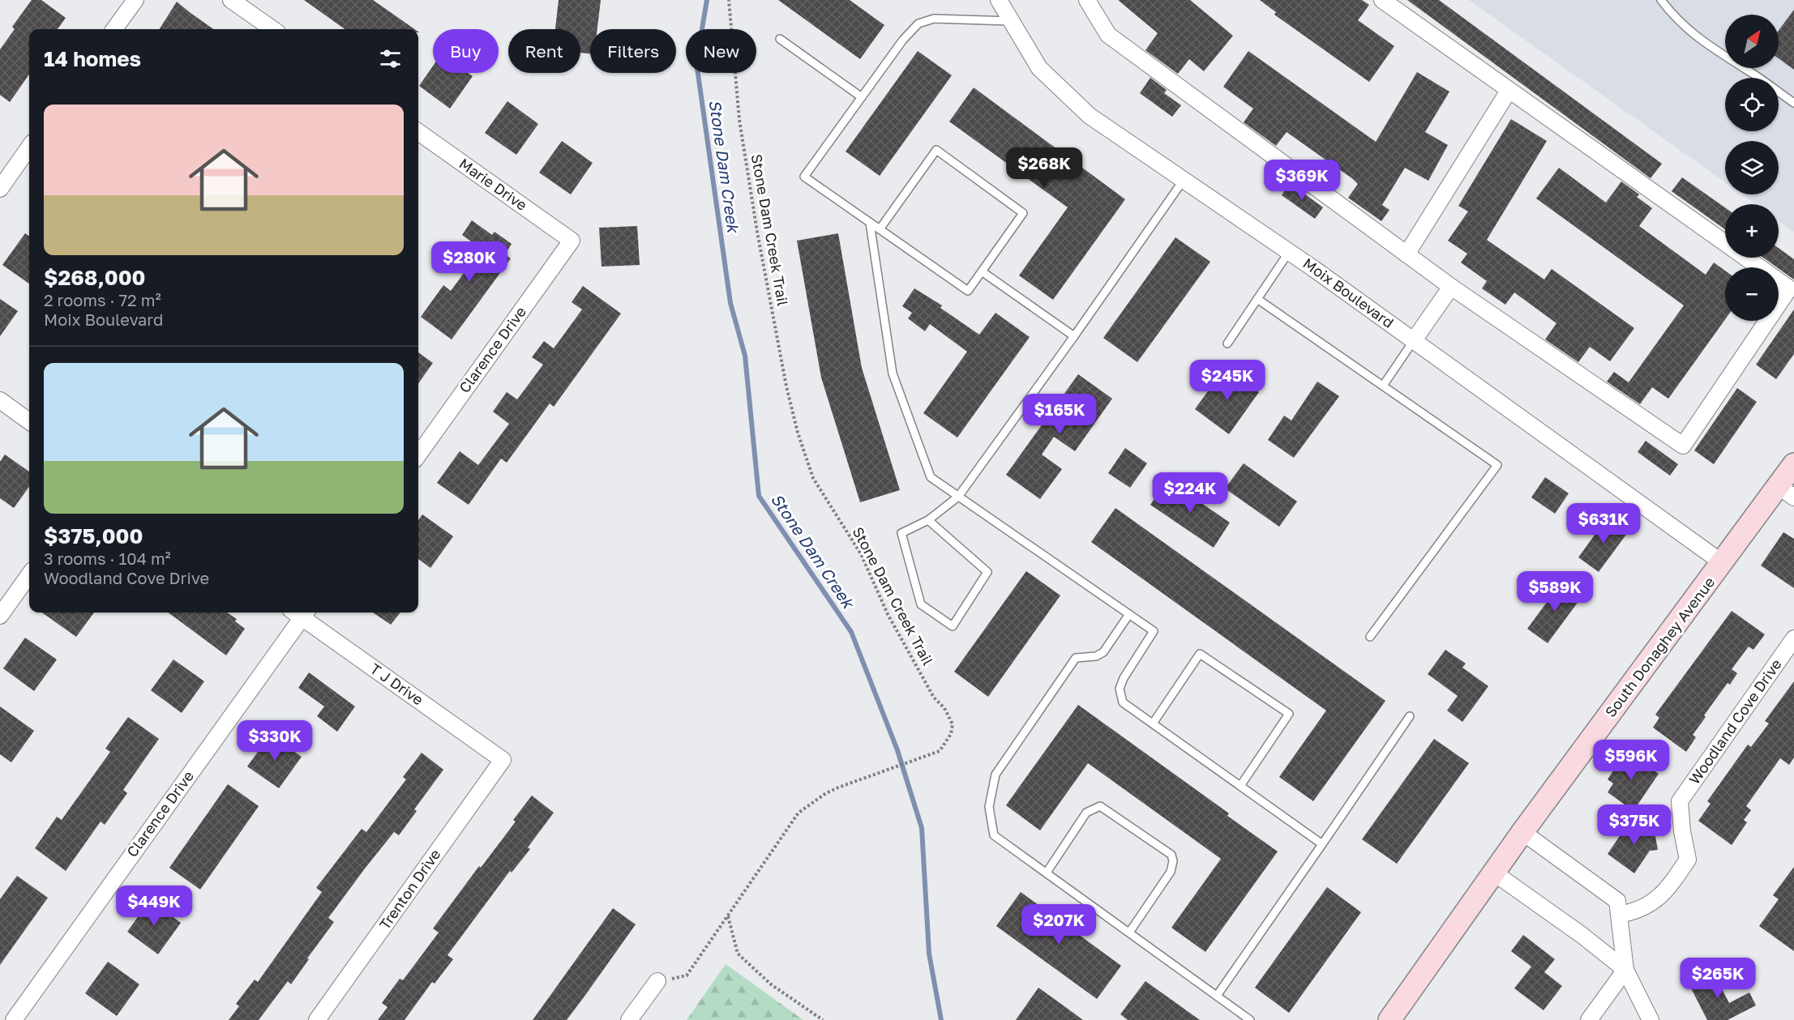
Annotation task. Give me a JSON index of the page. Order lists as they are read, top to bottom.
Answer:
{
  "streets": {
    "street": [
      "Marie Drive",
      "Moix Boulevard",
      "Clarence Drive",
      "South Donaghey Avenue",
      "T J Drive",
      "Woodland Cove Drive",
      "Trenton Drive"
    ],
    "path": ["Stone Dam Creek Trail"]
  },
  "crossings": [
    ["Marie Drive", "Clarence Drive"],
    ["Moix Boulevard", "South Donaghey Avenue"],
    ["T J Drive", "Trenton Drive"]
  ],
  "water": ["Stone Dam Creek"],
  "north": "top right",
  "page": {
    "map_buttons": ["+", "−"],
    "chip": [
      "Buy",
      "Rent",
      "Filters",
      "New"
    ],
    "heading": "14 homes",
    "list": [
      {
        "name": "$268,000",
        "note": "2 rooms · 72 m² · Moix Boulevard"
      },
      {
        "name": "$375,000",
        "note": "3 rooms · 104 m² · Woodland Cove Drive"
      }
    ],
    "price": [
      "$268K",
      "$369K",
      "$280K",
      "$245K",
      "$165K",
      "$224K",
      "$631K",
      "$589K",
      "$330K",
      "$596K",
      "$375K",
      "$449K",
      "$207K",
      "$265K"
    ]
  }
}
